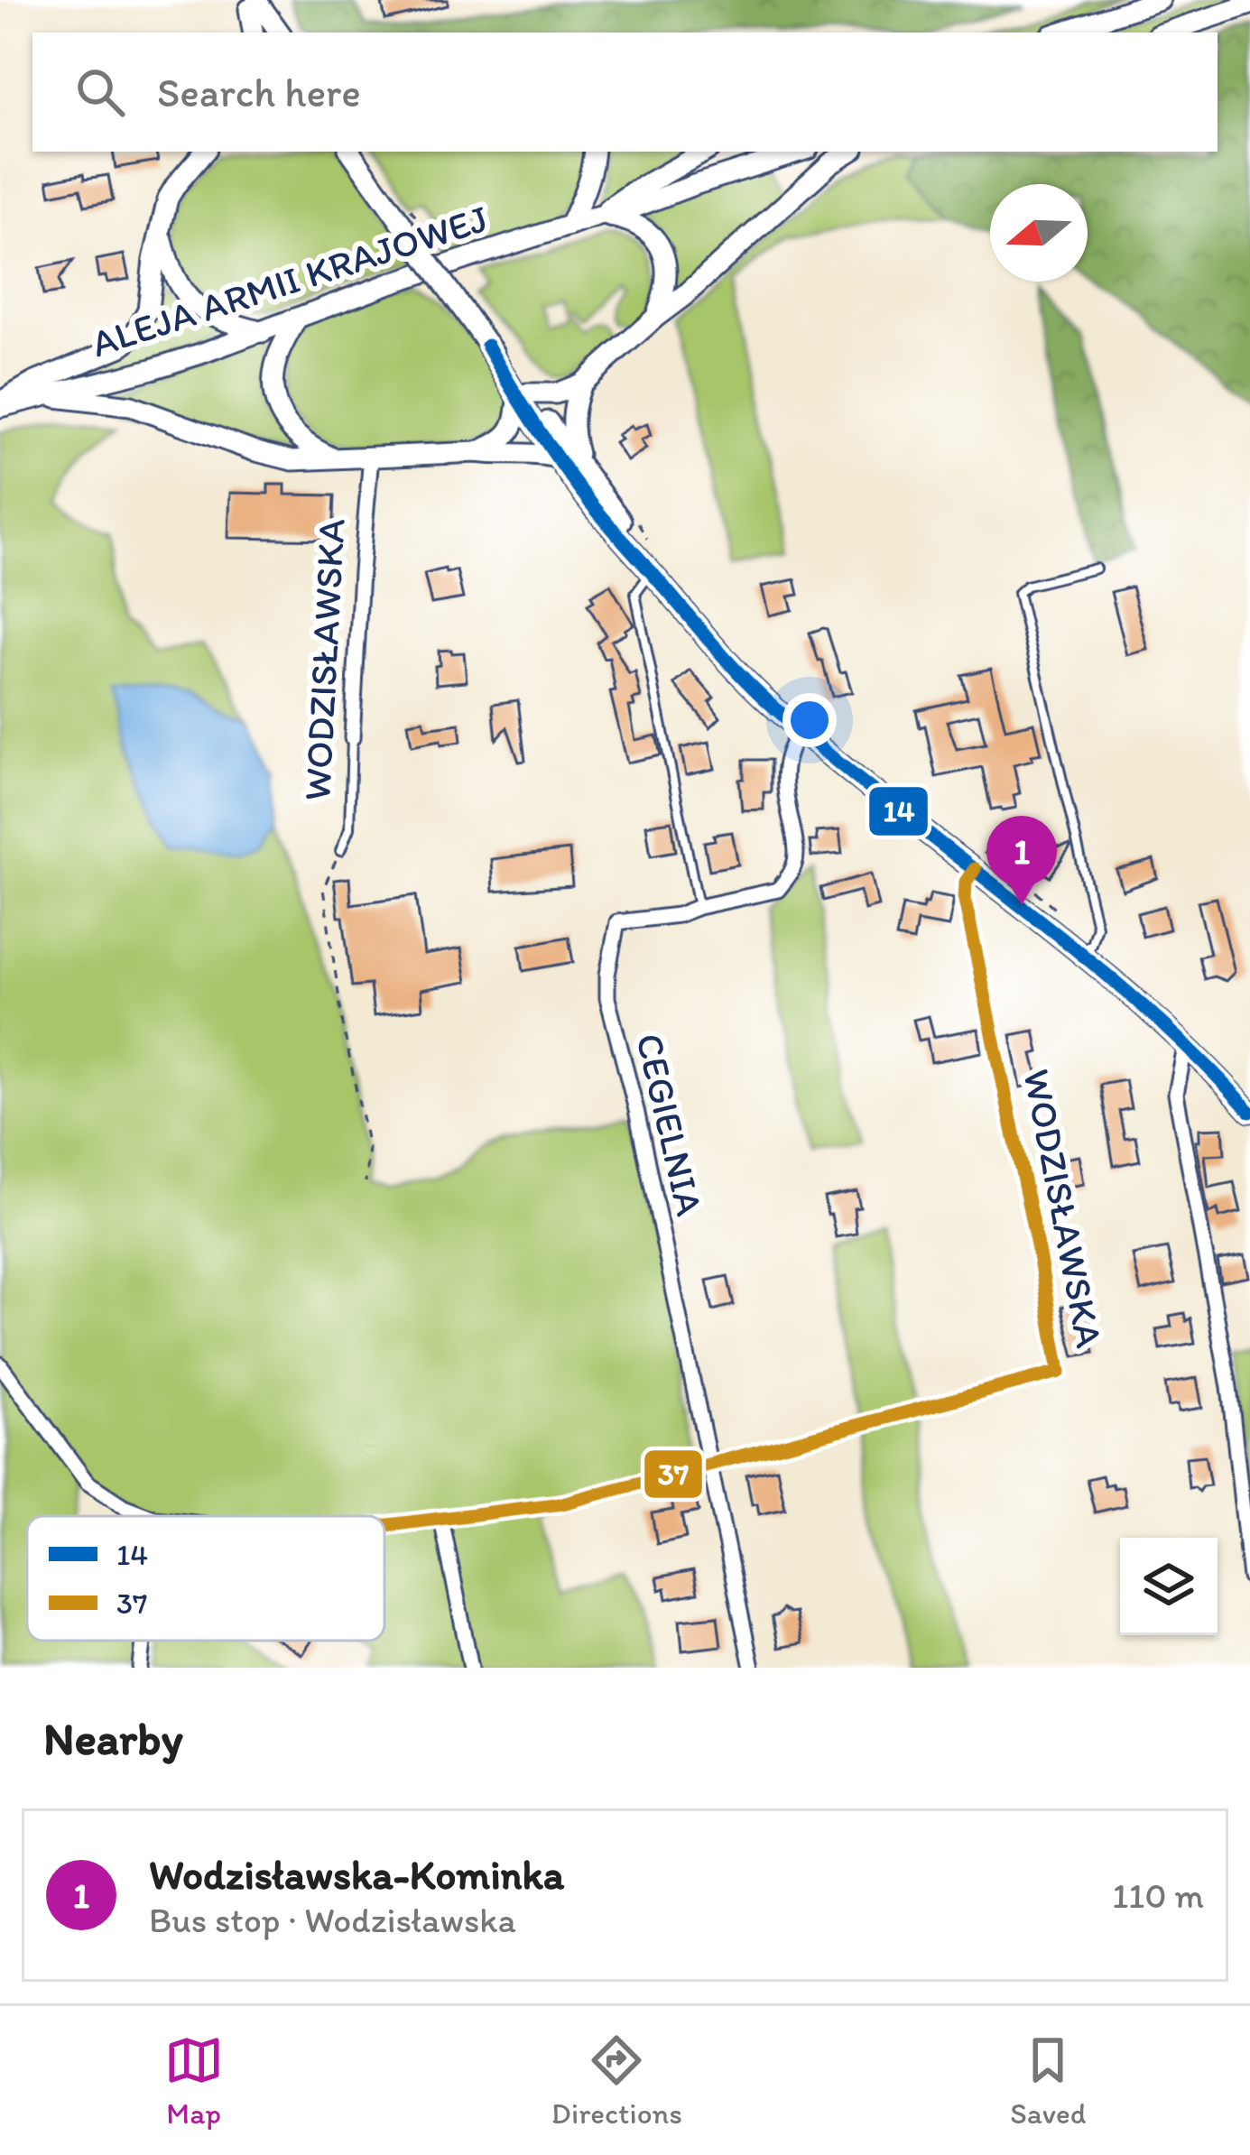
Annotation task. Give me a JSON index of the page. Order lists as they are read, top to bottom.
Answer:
{
  "streets": {
    "main road": ["ALEJA ARMII KRAJOWEJ"],
    "street": ["WODZISŁAWSKA", "CEGIELNIA"]
  },
  "crossings": [
    ["WODZISŁAWSKA", "CEGIELNIA"]
  ],
  "lines": ["transit line 14", "transit line 37"],
  "legend": ["14", "37"],
  "north": "left",
  "page": {
    "search": "Search here",
    "pins": "1",
    "heading": "Nearby",
    "list": [
      {
        "mark": "1",
        "name": "Wodzisławska-Kominka",
        "note": "Bus stop · Wodzisławska",
        "value": "110 m"
      }
    ],
    "nav": ["Map", "Directions", "Saved"]
  }
}
